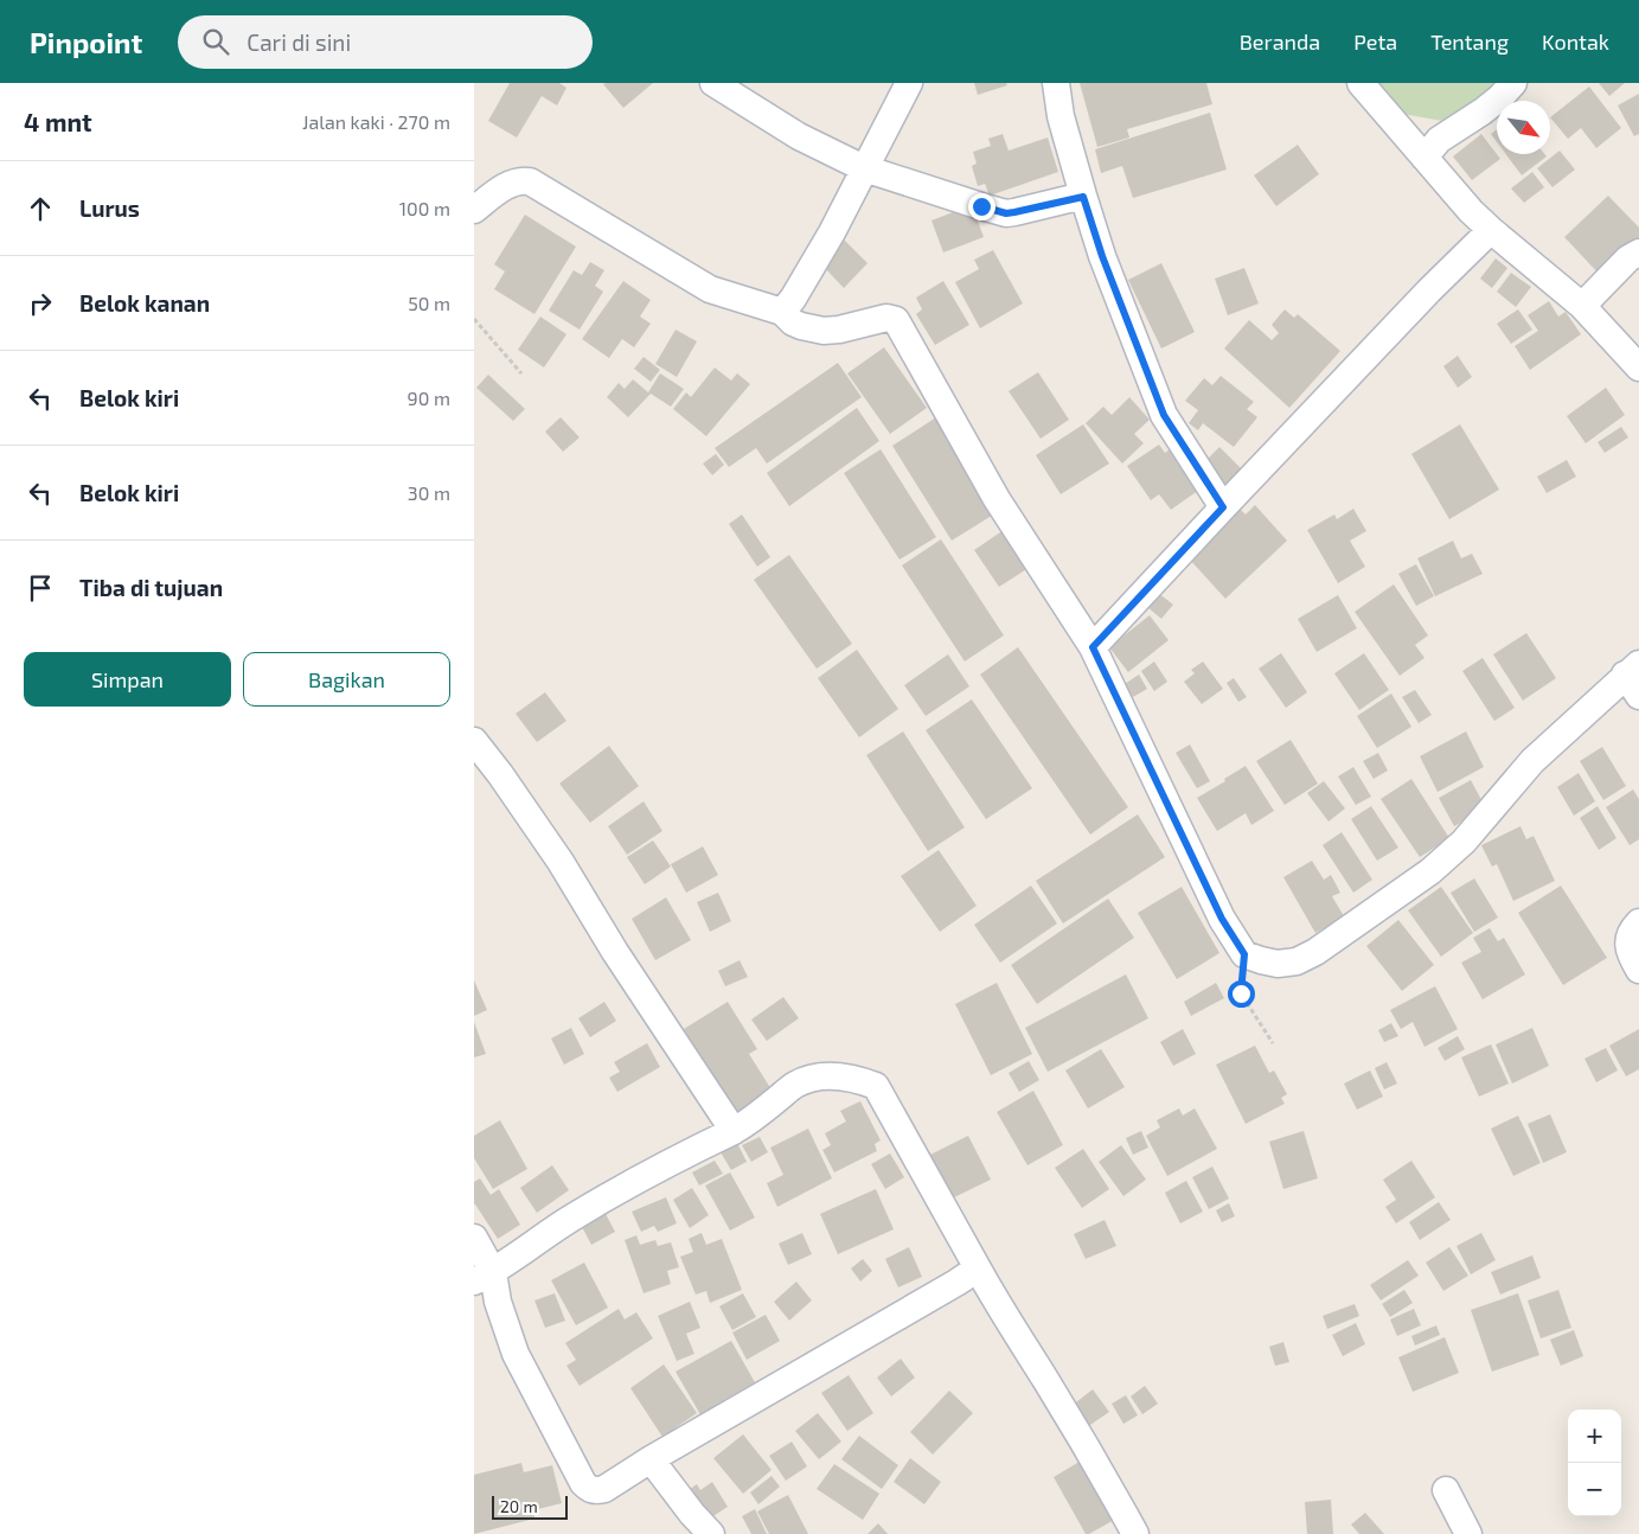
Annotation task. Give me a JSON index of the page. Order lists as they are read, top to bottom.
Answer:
{
  "scale_bar": "20 m",
  "north": "bottom right",
  "page": {
    "header": "Pinpoint",
    "search": "Cari di sini",
    "nav": [
      "Beranda",
      "Peta",
      "Tentang",
      "Kontak"
    ],
    "heading": ["4 mnt", "Jalan kaki · 270 m"],
    "list": [
      ["Lurus", "100 m"],
      ["Belok kanan", "50 m"],
      ["Belok kiri", "90 m"],
      ["Belok kiri", "30 m"],
      "Tiba di tujuan"
    ],
    "buttons": ["Simpan", "Bagikan"],
    "map_buttons": ["+", "−"],
    "scale": "20 m"
  }
}
